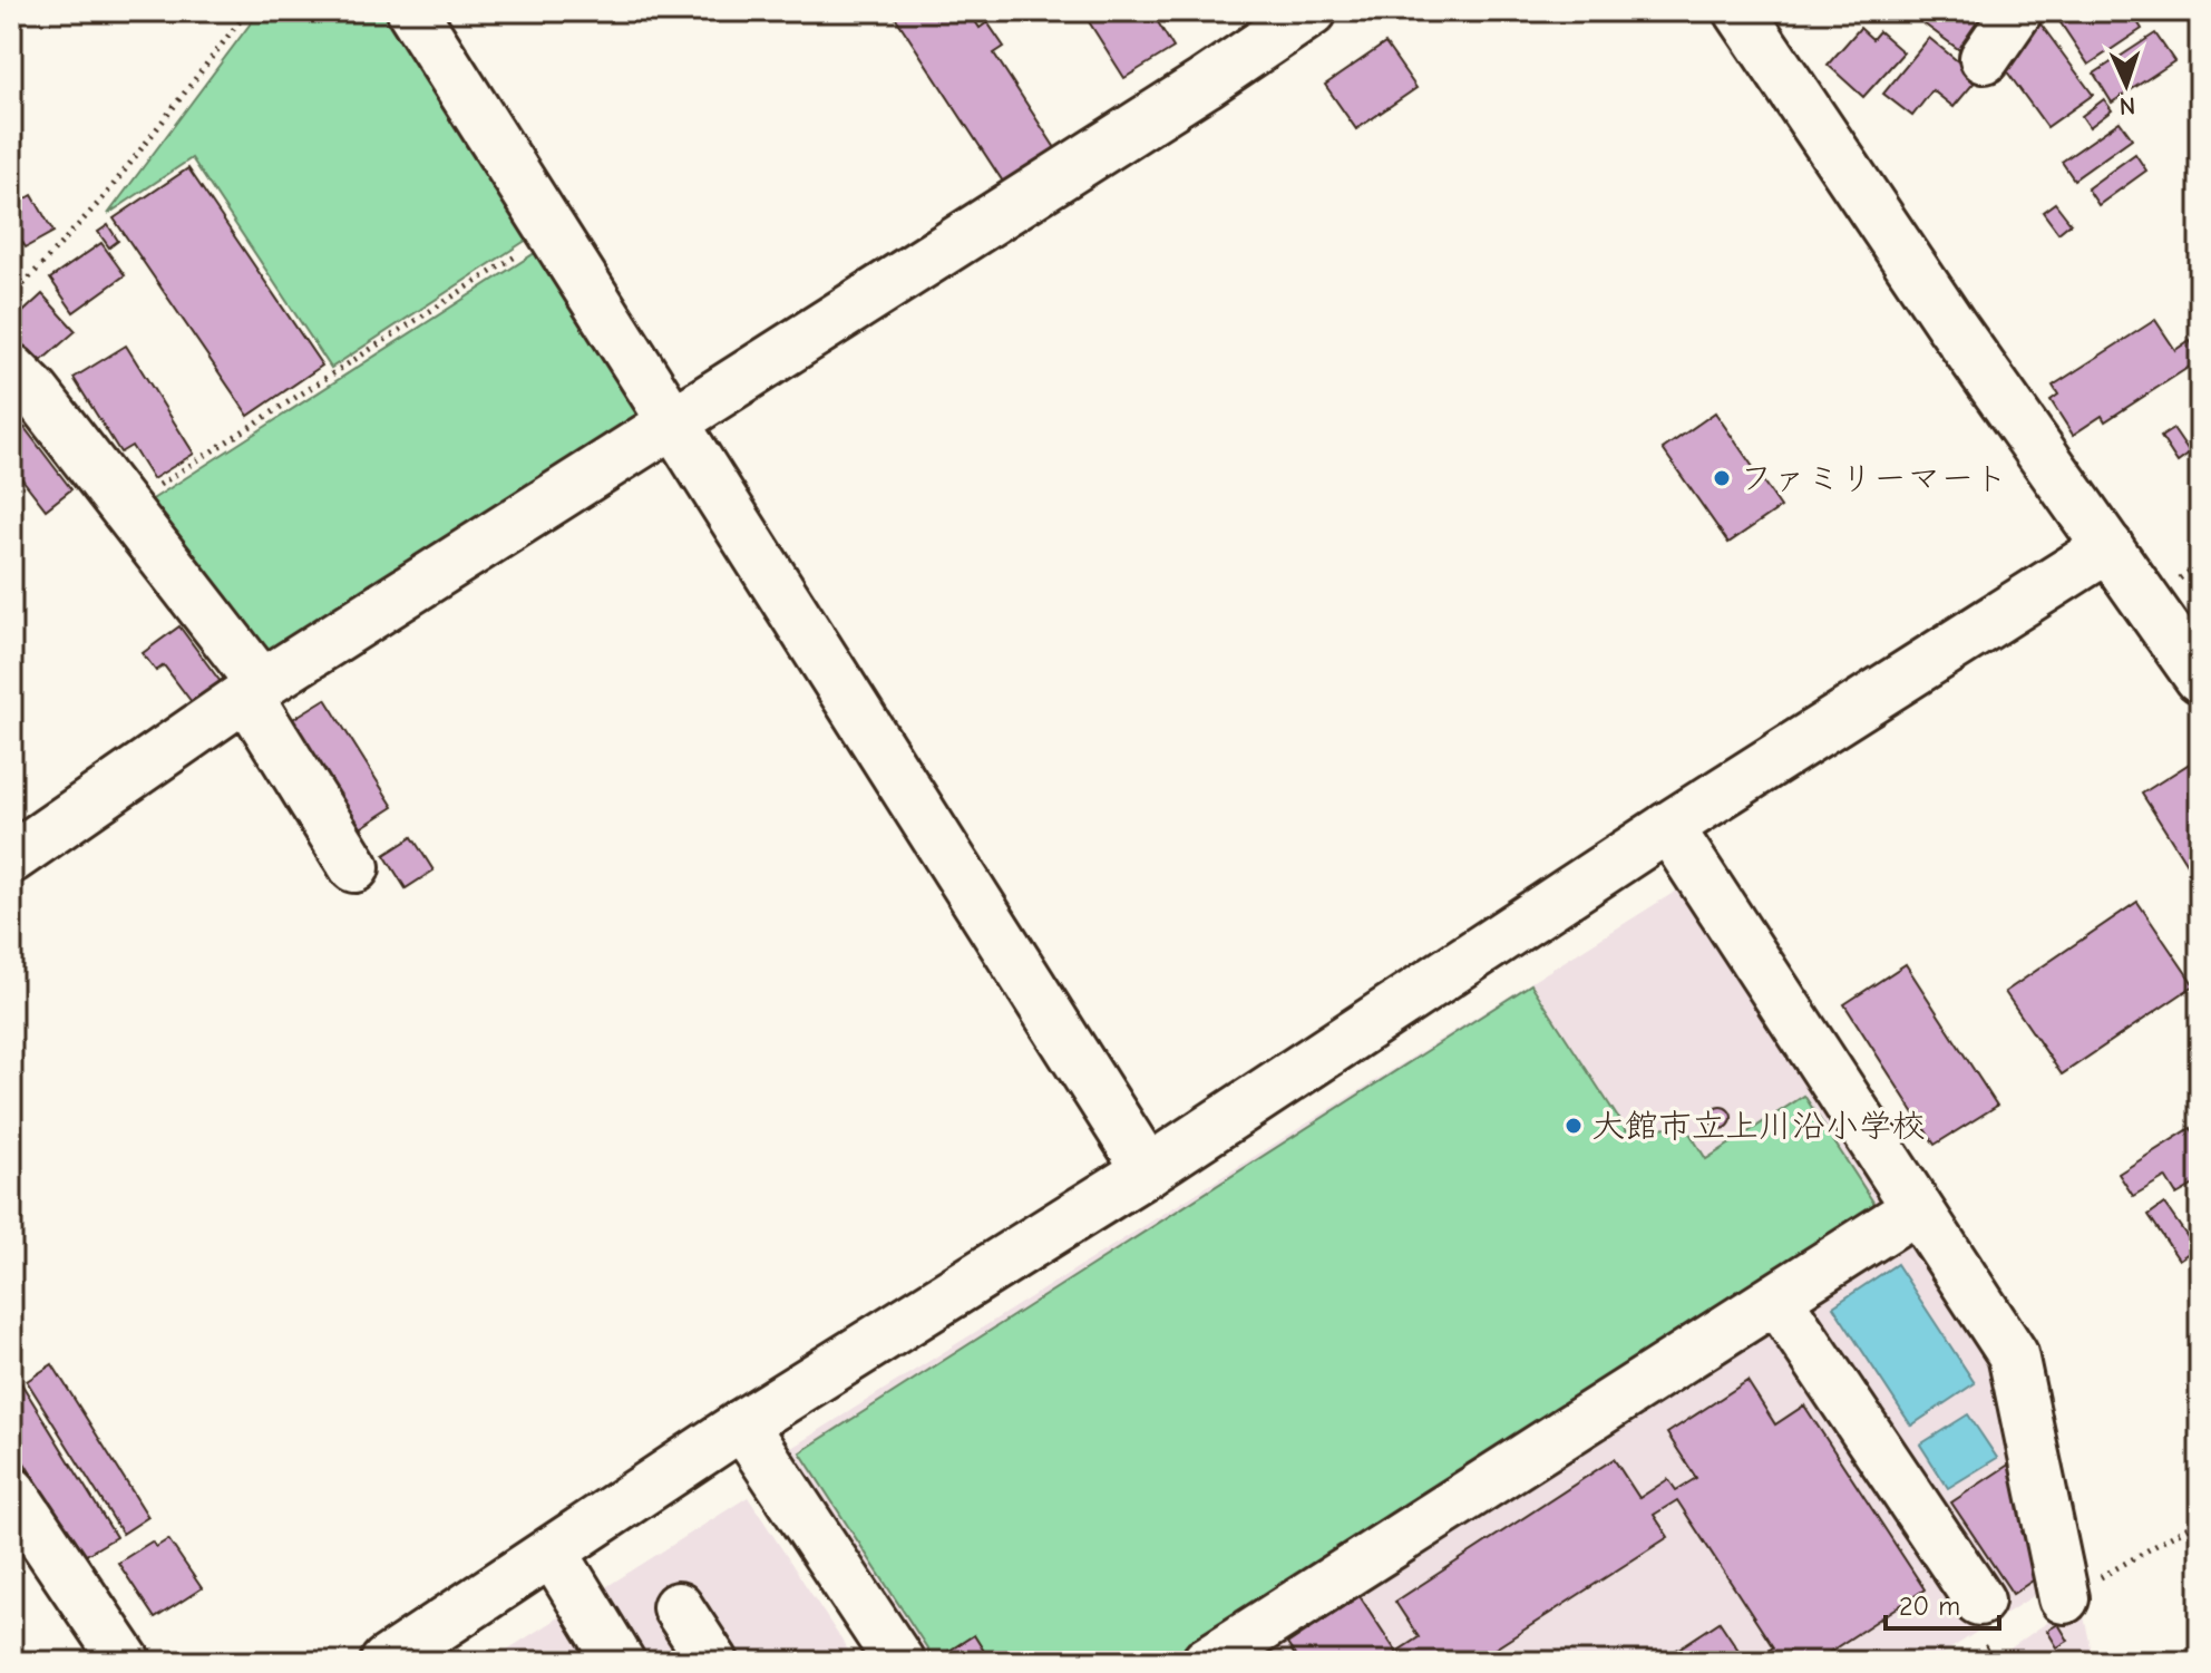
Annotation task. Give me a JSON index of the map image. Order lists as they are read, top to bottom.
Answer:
{
  "places": ["ファミリーマート", "大館市立上川沿小学校"],
  "scale_bar": "20 m",
  "north": "bottom"
}
